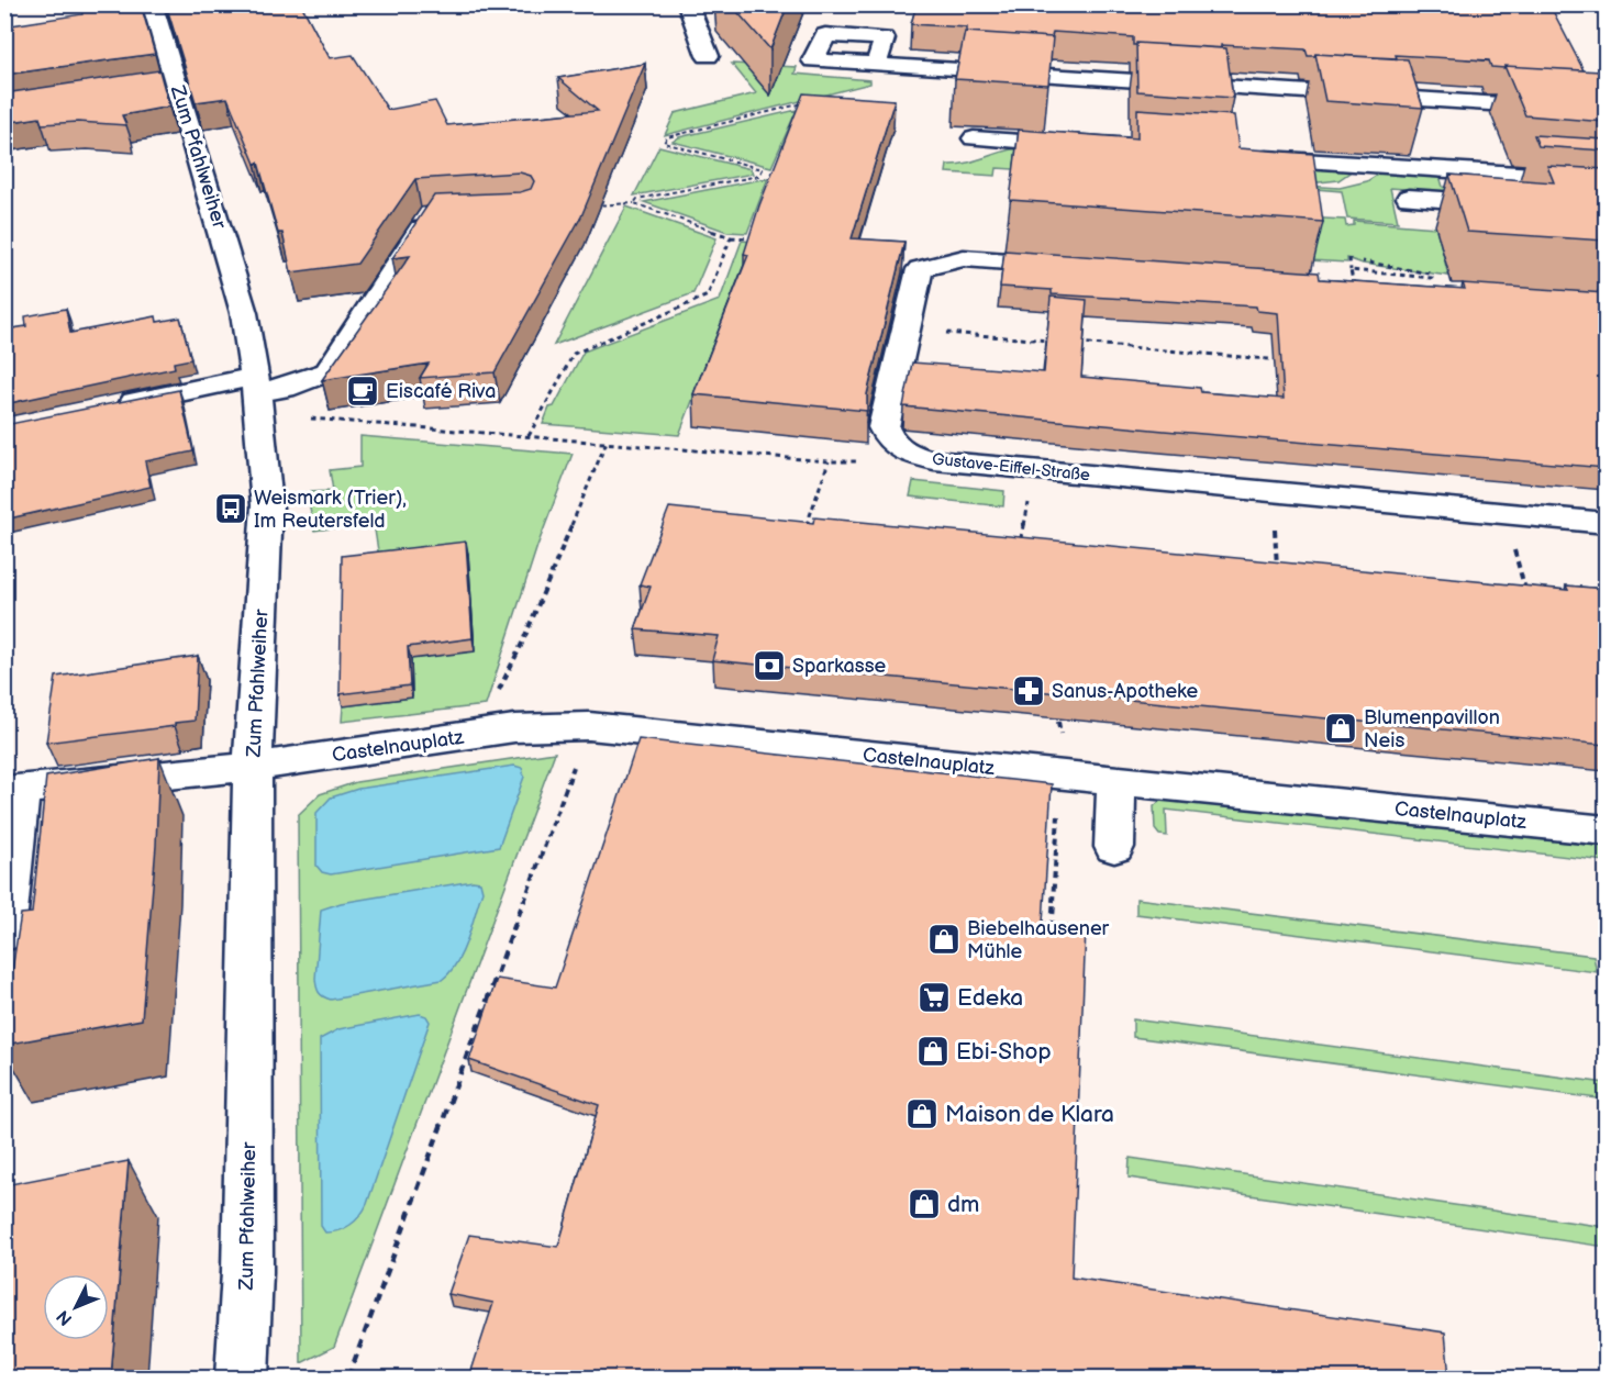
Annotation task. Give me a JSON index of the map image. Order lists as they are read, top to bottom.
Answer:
{
  "streets": {
    "street": ["Zum Pfahlweiher", "Gustave-Eiffel-Straße", "Castelnauplatz"]
  },
  "crossings": [
    ["Zum Pfahlweiher", "Castelnauplatz"]
  ],
  "places": {
    "cafe": ["Eiscafé Riva"],
    "bus stop": ["Weismark (Trier), Im Reutersfeld"],
    "bank": ["Sparkasse"],
    "pharmacy": ["Sanus-Apotheke"],
    "shop": [
      "Blumenpavillon Neis",
      "Biebelhausener Mühle",
      "Ebi-Shop",
      "Maison de Klara",
      "dm"
    ],
    "supermarket": ["Edeka"]
  },
  "north": "bottom left"
}
